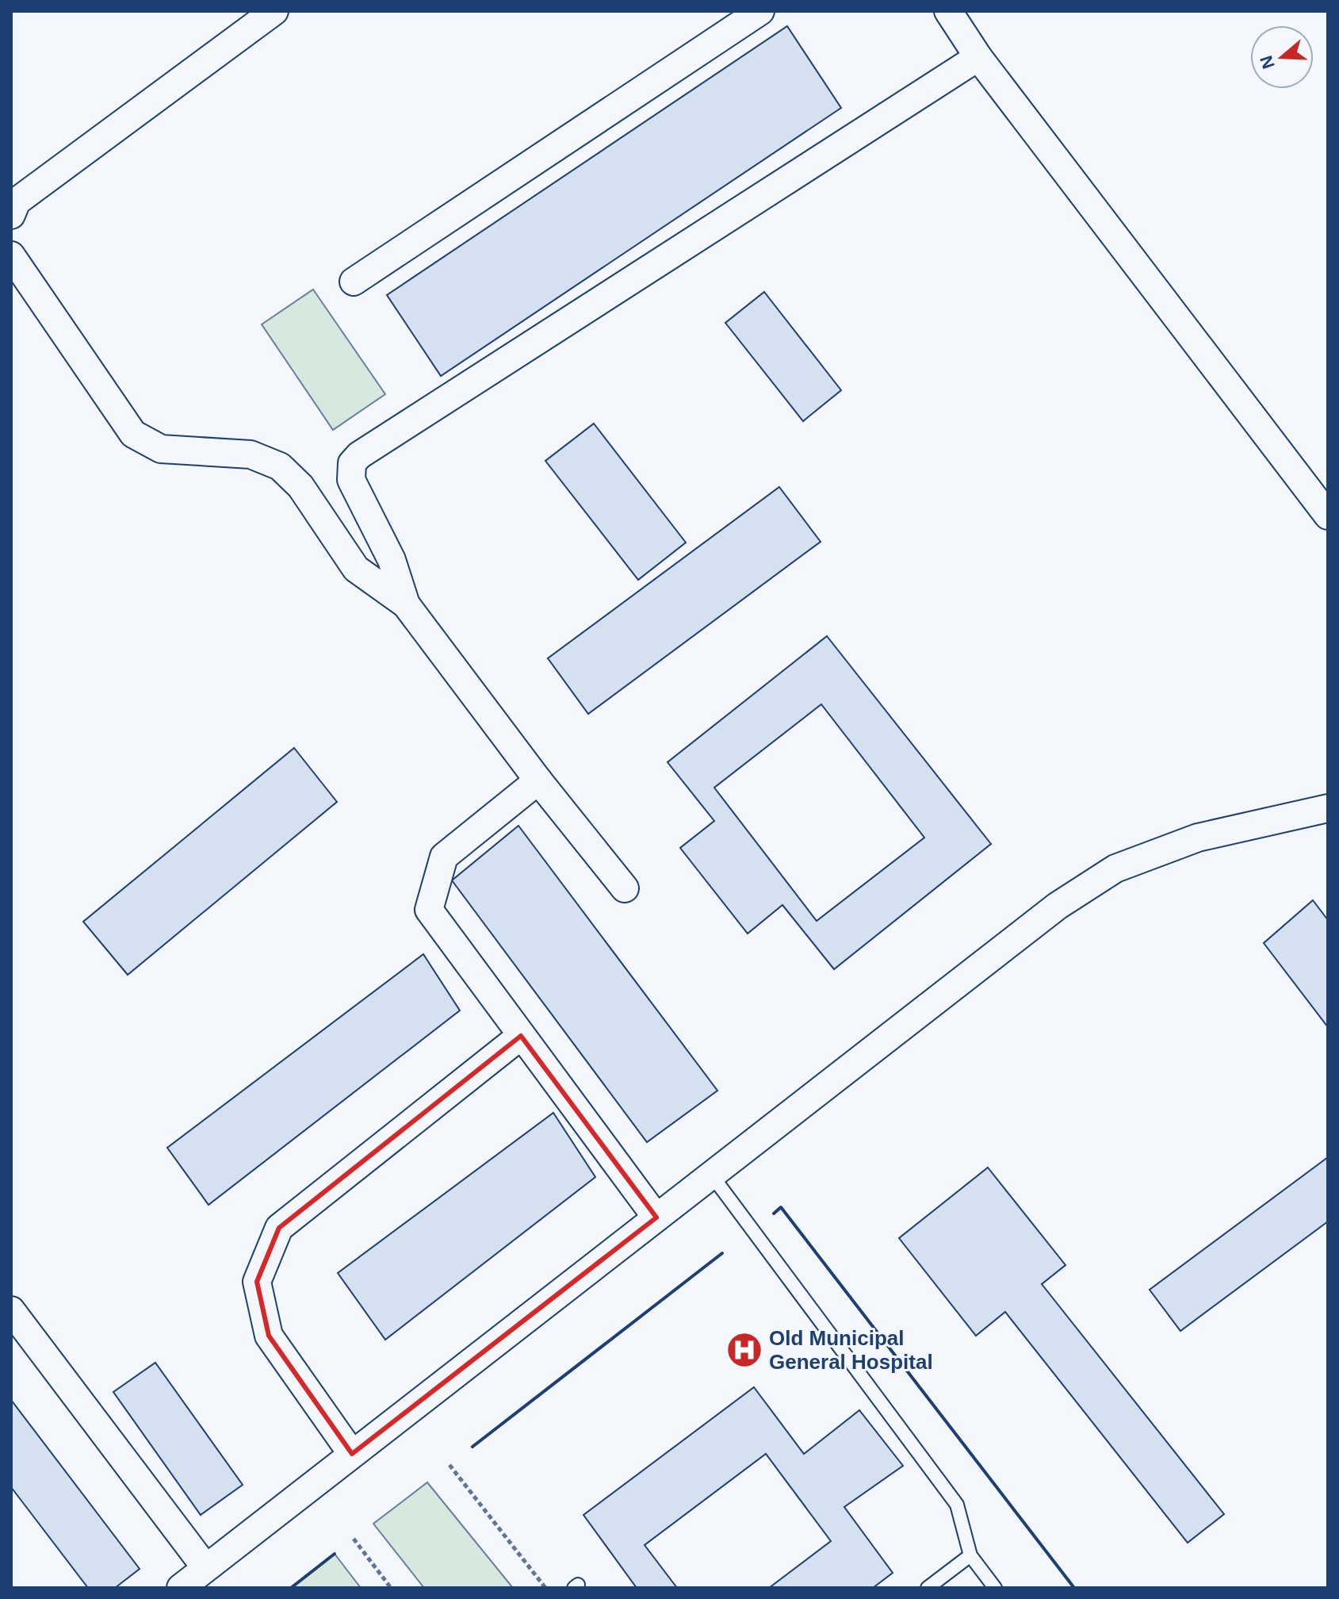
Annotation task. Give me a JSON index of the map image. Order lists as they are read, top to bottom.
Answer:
{
  "places": {
    "hospital": ["Old Municipal General Hospital"]
  },
  "north": "left"
}
